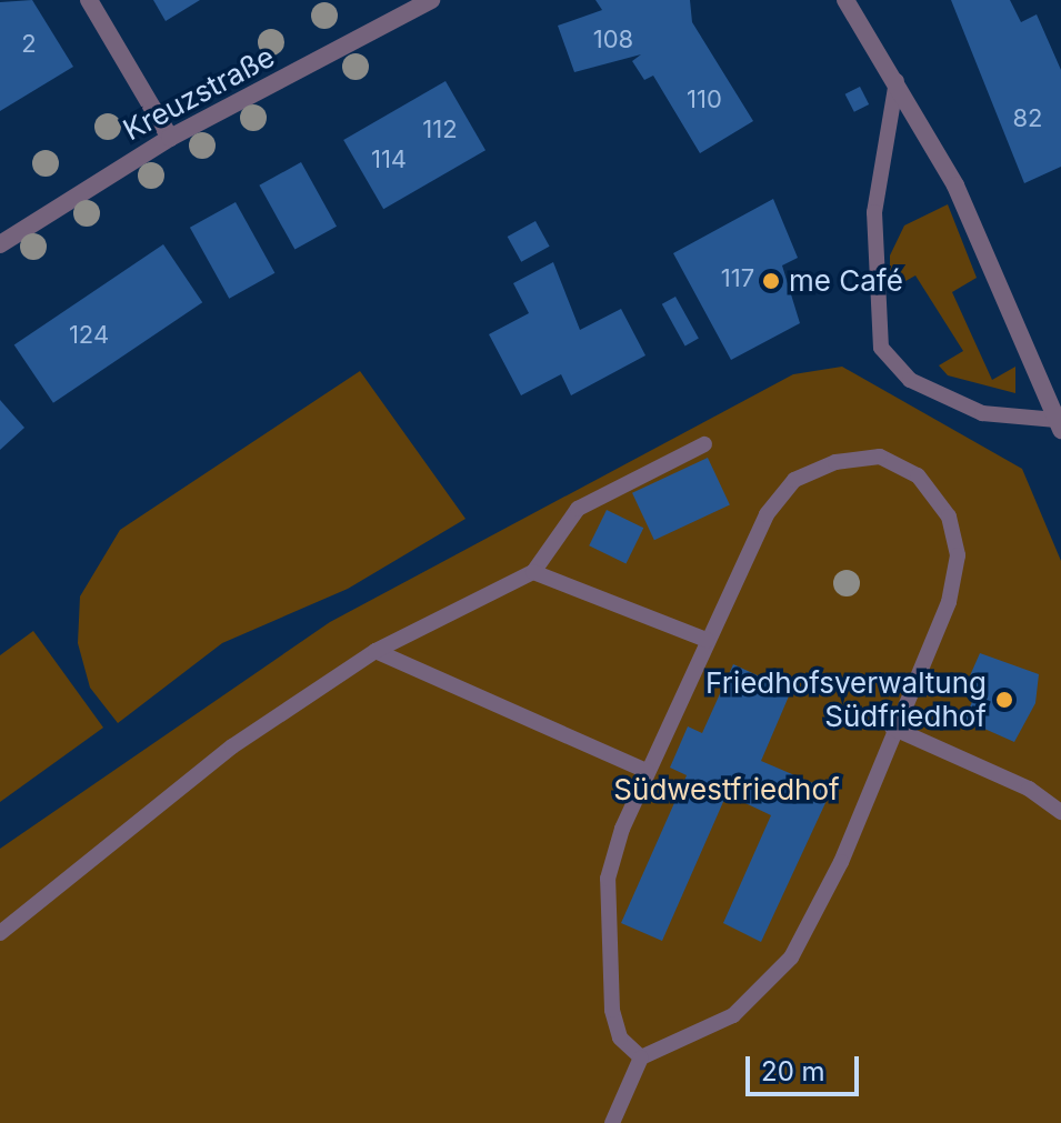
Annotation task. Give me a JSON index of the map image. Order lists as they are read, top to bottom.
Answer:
{
  "streets": {
    "street": ["Kreuzstraße"]
  },
  "parks": ["Südwestfriedhof"],
  "places": ["me Café", "Friedhofsverwaltung Südfriedhof"],
  "house_numbers": [
    "108",
    "2",
    "110",
    "82",
    "112",
    "114",
    "117",
    "124"
  ],
  "scale_bar": "20 m"
}
